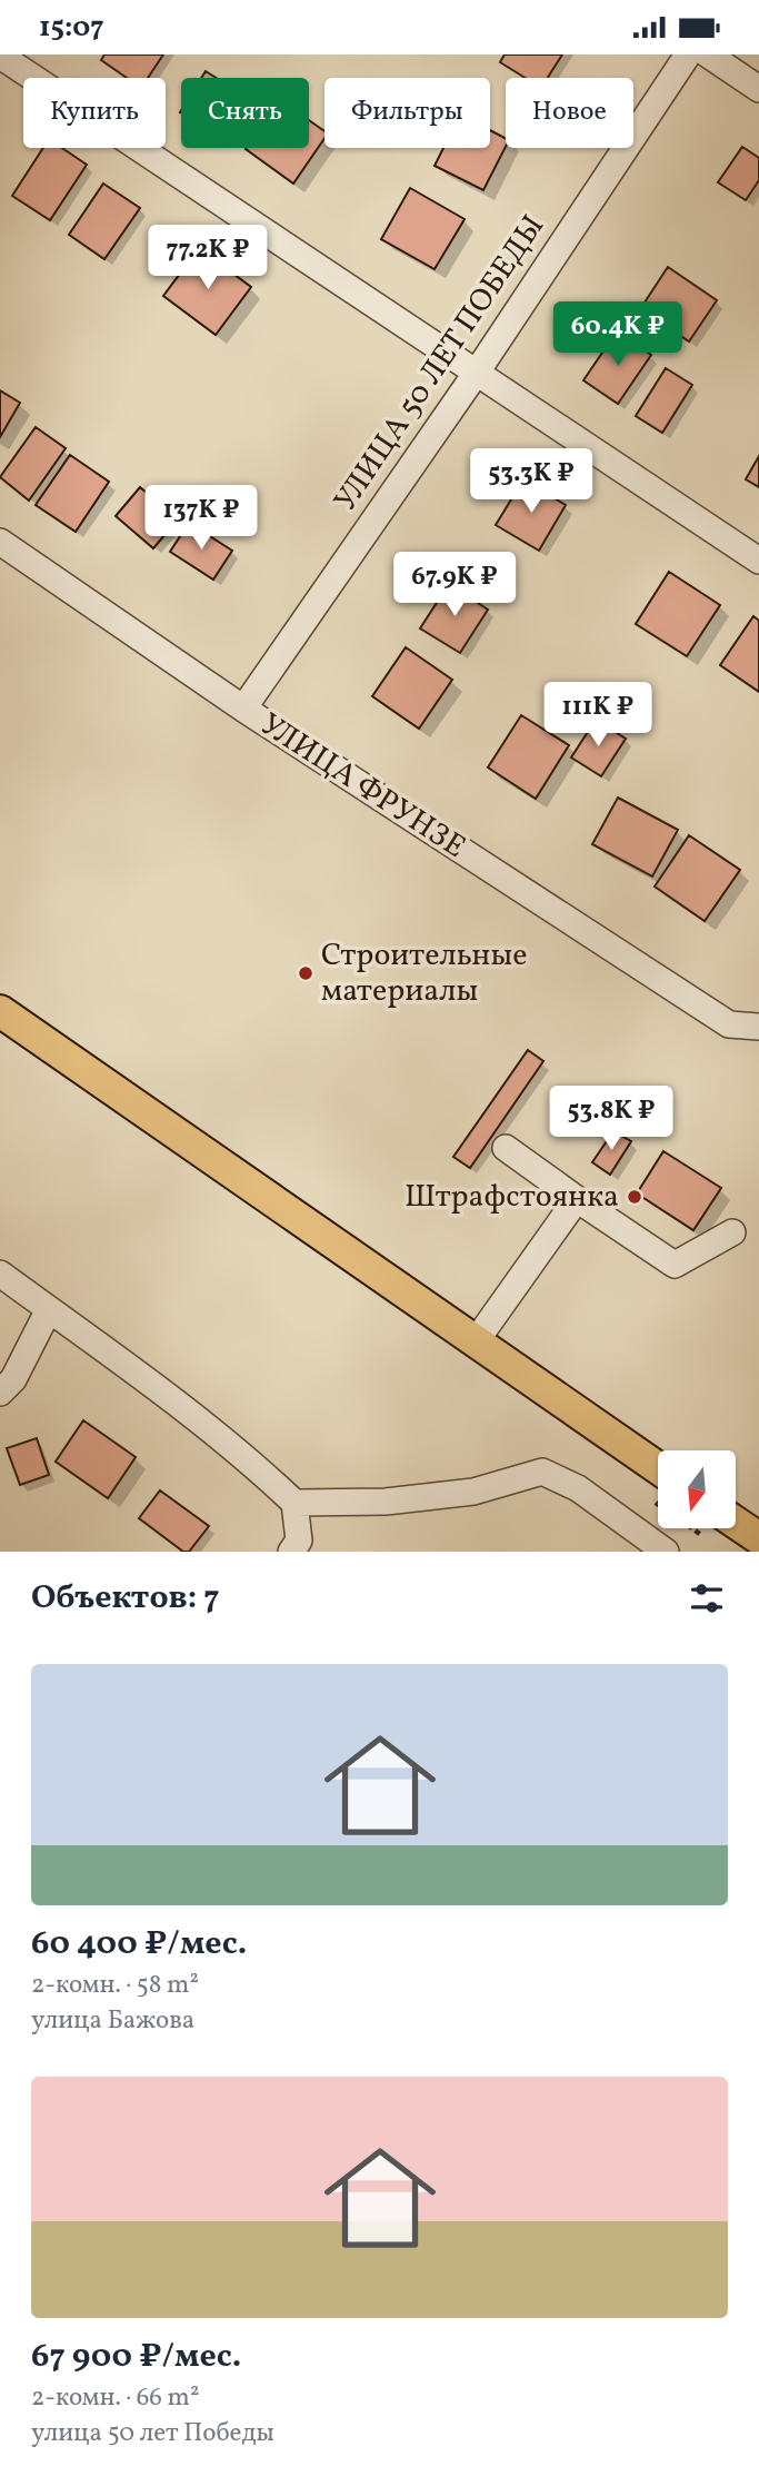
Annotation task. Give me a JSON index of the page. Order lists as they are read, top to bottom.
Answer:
{
  "streets": {
    "street": ["УЛИЦА 50 ЛЕТ ПОБЕДЫ", "УЛИЦА ФРУНЗЕ"]
  },
  "crossings": [
    ["УЛИЦА 50 ЛЕТ ПОБЕДЫ", "УЛИЦА ФРУНЗЕ"]
  ],
  "places": ["Строительные материалы", "Штрафстоянка"],
  "north": "bottom",
  "page": {
    "status": "15:07",
    "chip": [
      "Купить",
      "Снять",
      "Фильтры",
      "Новое"
    ],
    "price": [
      "77.2K ₽",
      "60.4K ₽",
      "53.3K ₽",
      "137K ₽",
      "67.9K ₽",
      "111K ₽",
      "53.8K ₽"
    ],
    "heading": "Объектов: 7",
    "list": [
      {
        "name": "60 400 ₽/мес.",
        "note": "2-комн. · 58 m² · улица Бажова"
      },
      {
        "name": "67 900 ₽/мес.",
        "note": "2-комн. · 66 m² · улица 50 лет Победы"
      }
    ]
  }
}
